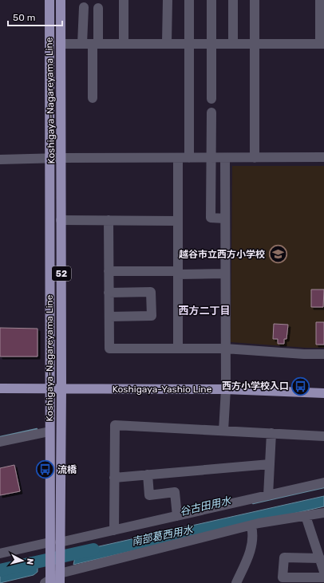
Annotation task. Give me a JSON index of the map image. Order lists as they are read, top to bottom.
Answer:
{
  "streets": {
    "main road": ["Koshigaya-Nagareyama Line", "52", "Koshigaya-Yashio Line"]
  },
  "crossings": [
    ["Koshigaya-Nagareyama Line", "Koshigaya-Yashio Line"]
  ],
  "districts": ["西方二丁目"],
  "water": ["谷古田用水", "南部葛西用水"],
  "places": {
    "school or university": ["越谷市立西方小学校"],
    "bus stop": ["西方小学校入口", "流橋"]
  },
  "scale_bar": "50 m",
  "north": "right"
}
